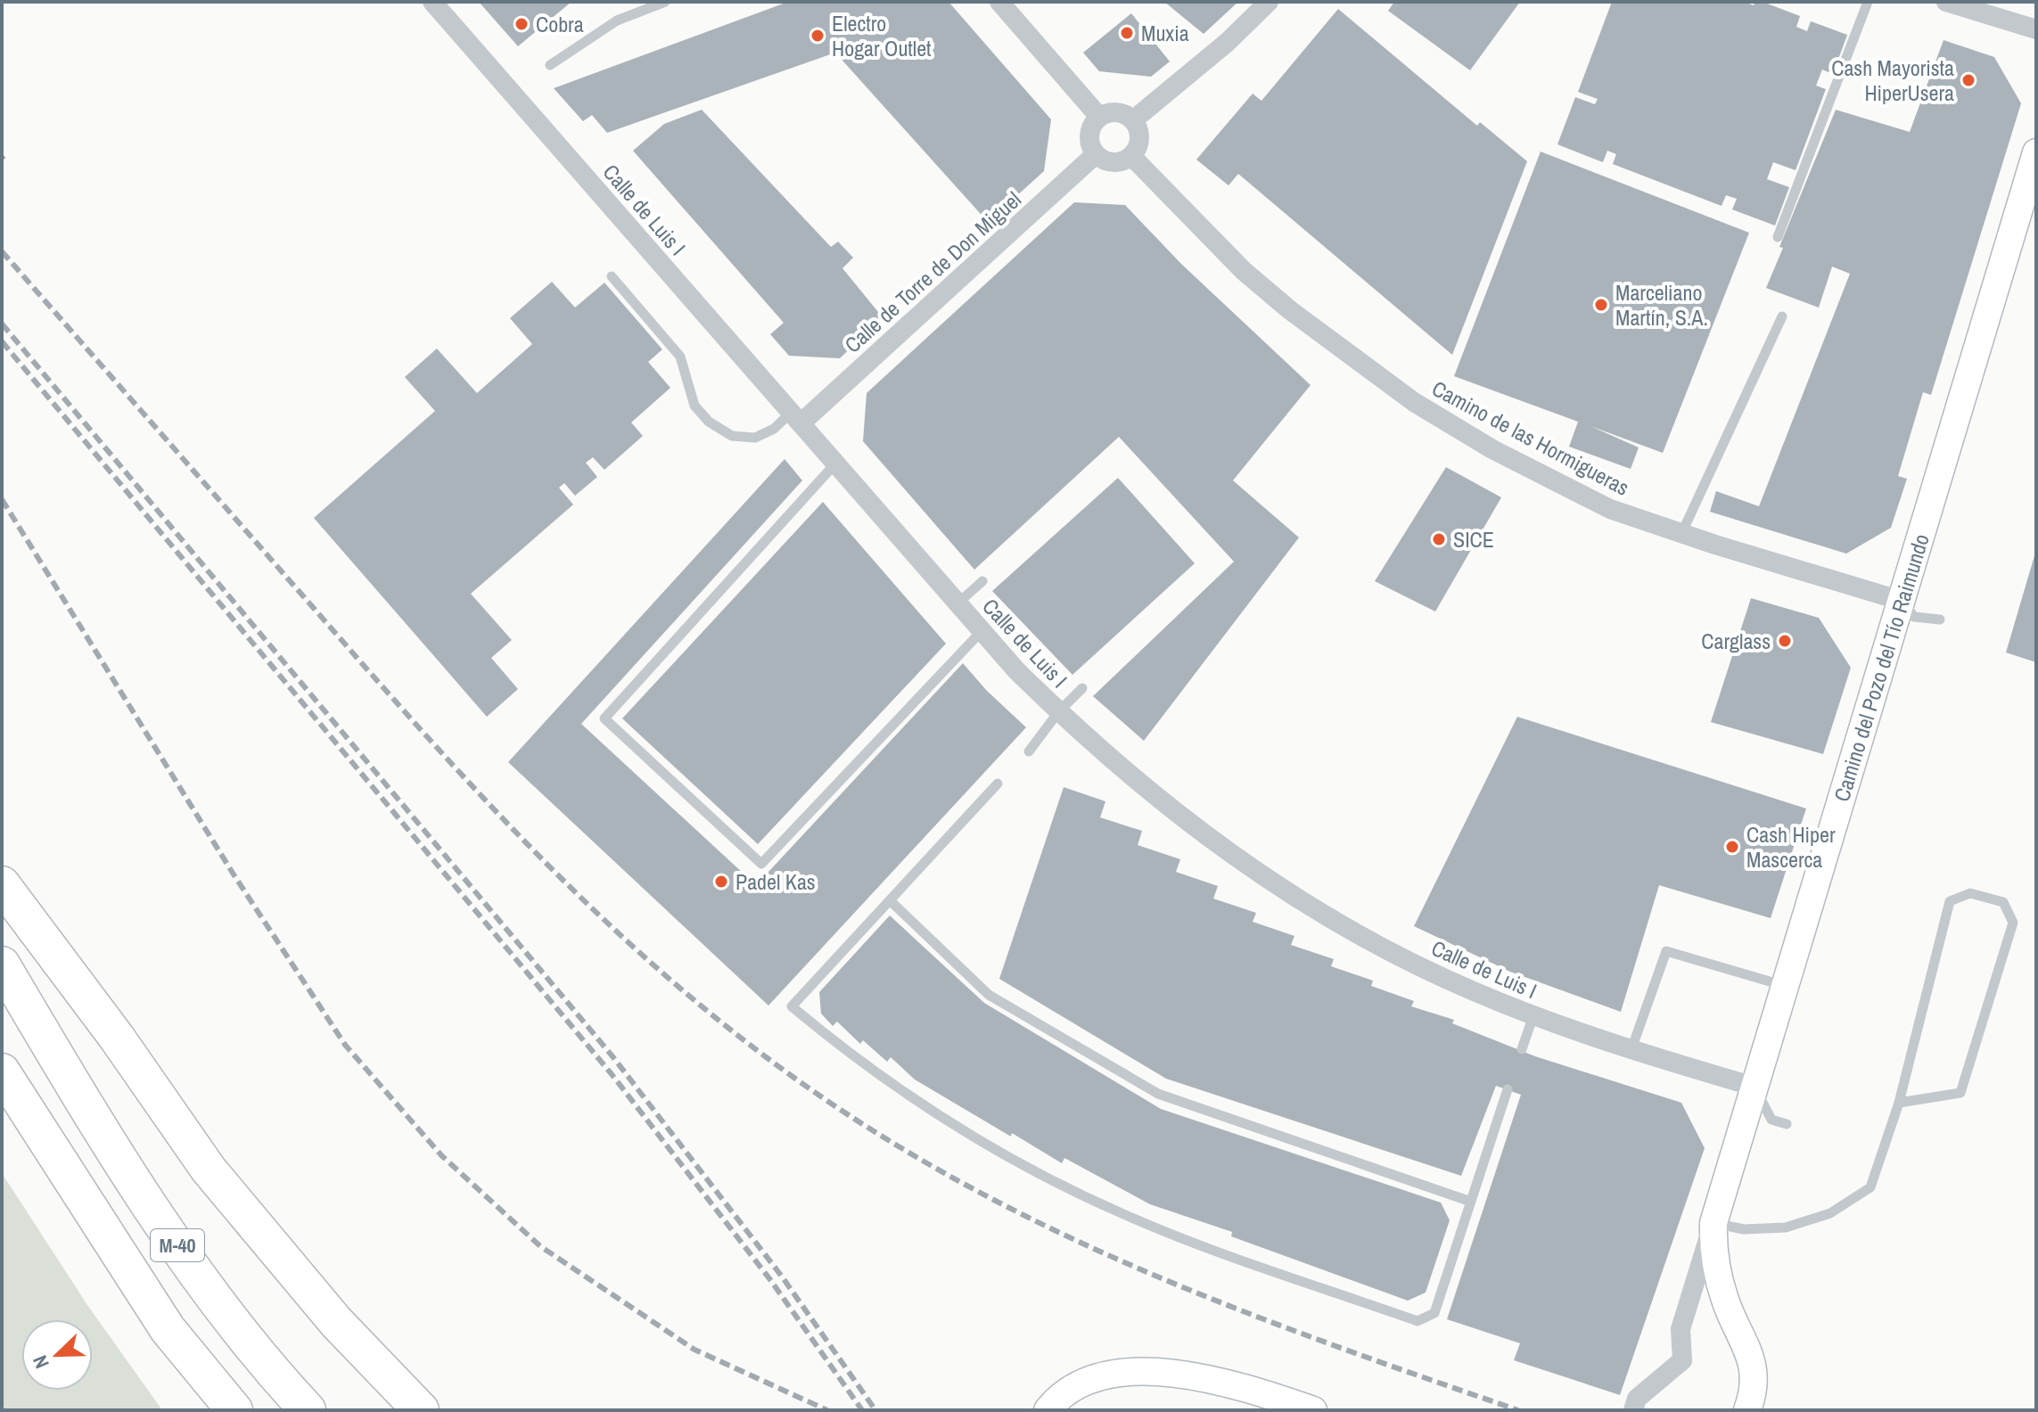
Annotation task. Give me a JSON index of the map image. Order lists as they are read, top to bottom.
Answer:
{
  "streets": {
    "highway": ["M-40"],
    "street": [
      "Calle de Luis I",
      "Calle de Torre de Don Miguel",
      "Camino de las Hormigueras",
      "Camino del Pozo del Tío Raimundo"
    ]
  },
  "crossings": [
    ["Calle de Luis I", "Calle de Torre de Don Miguel"],
    ["Calle de Luis I", "Camino del Pozo del Tío Raimundo"],
    ["Calle de Torre de Don Miguel", "Camino de las Hormigueras"],
    ["Camino de las Hormigueras", "Camino del Pozo del Tío Raimundo"]
  ],
  "places": [
    "Cobra",
    "Muxia",
    "Electro Hogar Outlet",
    "Cash Mayorista HiperUsera",
    "Marceliano Martín, S.A.",
    "SICE",
    "Carglass",
    "Cash Hiper Mascerca",
    "Padel Kas"
  ],
  "north": "bottom left"
}
